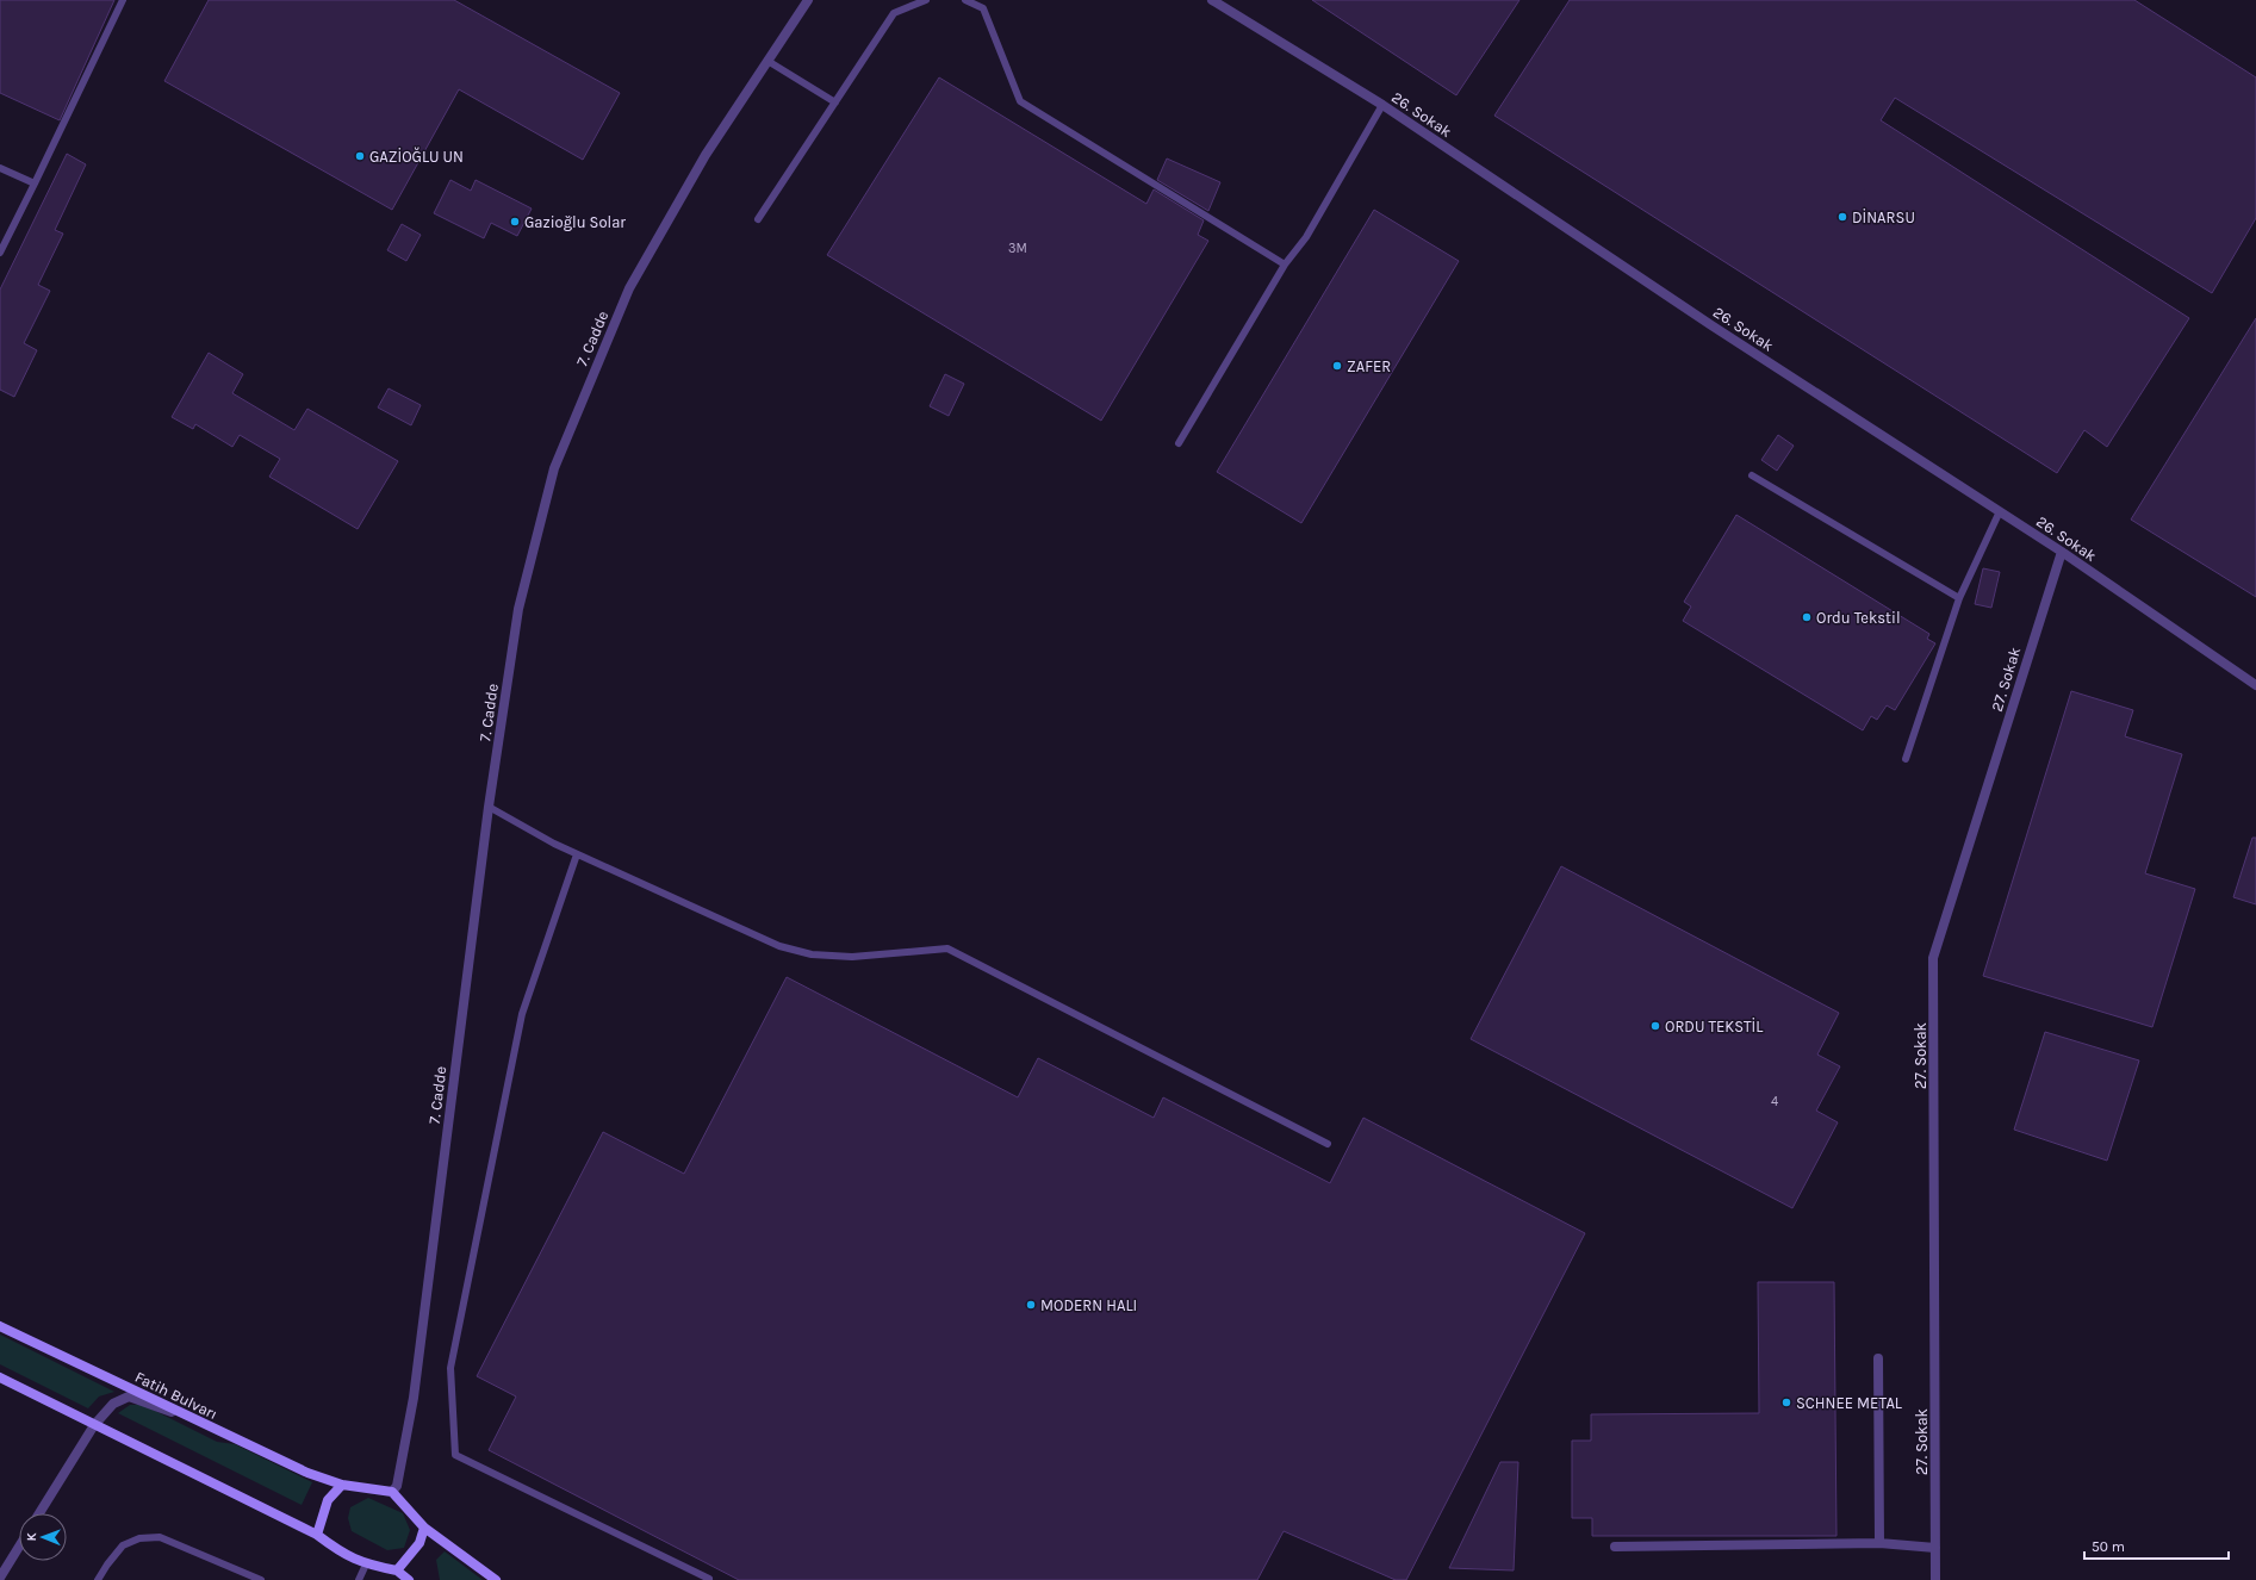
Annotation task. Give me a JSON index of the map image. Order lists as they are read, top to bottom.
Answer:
{
  "streets": {
    "main road": ["Fatih Bulvarı"],
    "street": ["26. Sokak", "7. Cadde", "27. Sokak"]
  },
  "crossings": [
    ["26. Sokak", "27. Sokak"],
    ["7. Cadde", "Fatih Bulvarı"]
  ],
  "places": [
    "GAZİOĞLU UN",
    "DİNARSU",
    "Gazioğlu Solar",
    "ZAFER",
    "Ordu Tekstil",
    "ORDU TEKSTİL",
    "MODERN HALI",
    "SCHNEE METAL"
  ],
  "house_numbers": ["3M", "4"],
  "scale_bar": "50 m",
  "north": "left"
}
